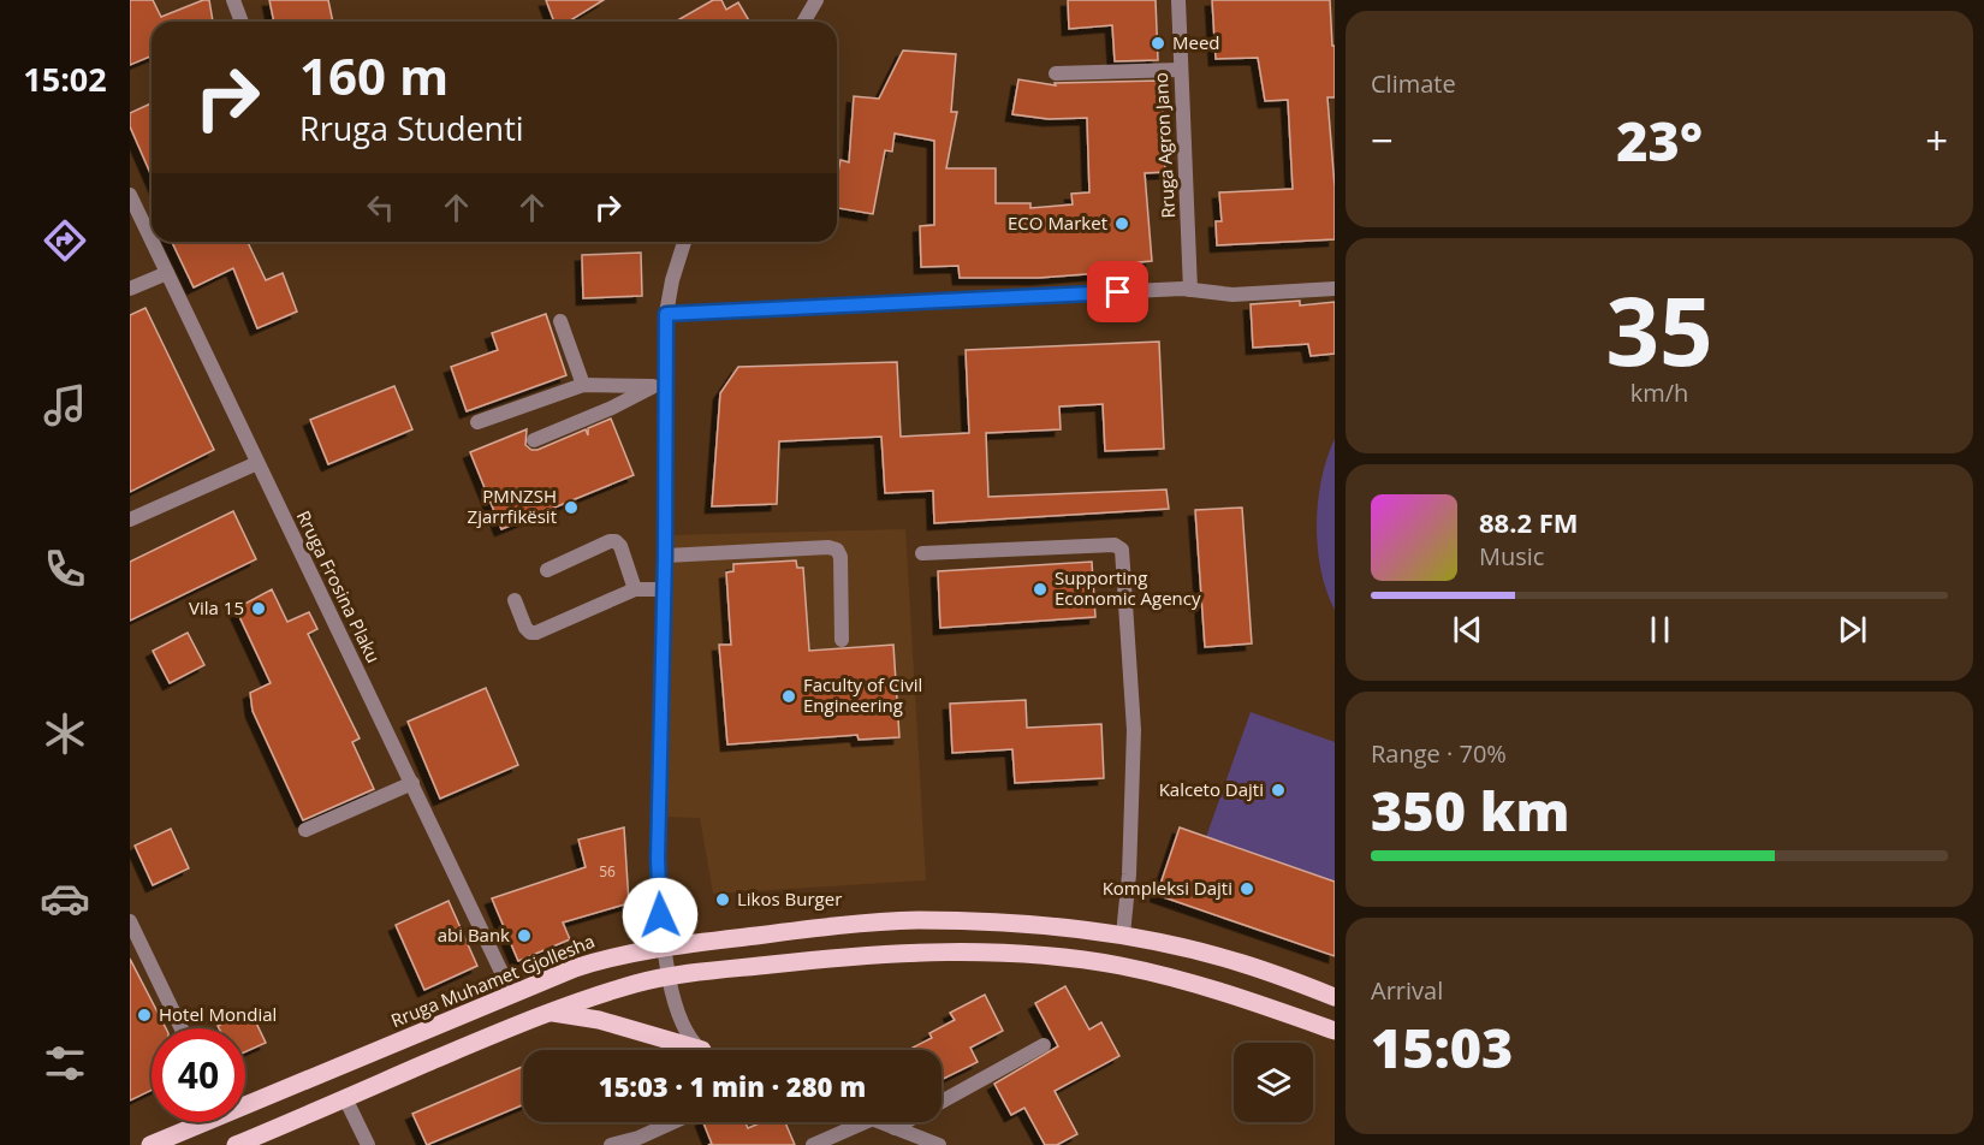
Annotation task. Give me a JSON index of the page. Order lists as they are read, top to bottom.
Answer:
{
  "streets": {
    "main road": ["Rruga Muhamet Gjollesha"],
    "street": ["Rruga Agron Jano", "Rruga Frosina Plaku"]
  },
  "crossings": [
    ["Rruga Frosina Plaku", "Rruga Muhamet Gjollesha"]
  ],
  "places": [
    "Meed",
    "ECO Market",
    "PMNZSH Zjarrfikësit",
    "Supporting Economic Agency",
    "Vila 15",
    "Faculty of Civil Engineering",
    "Kalceto Dajti",
    "Kompleksi Dajti",
    "Likos Burger",
    "abi Bank",
    "Hotel Mondial"
  ],
  "house_numbers": ["56"],
  "page": {
    "tabs": "15:02",
    "tile": [
      "Climate",
      ["35", "km/h"],
      ["Range · 70%", "350 km"],
      ["Arrival", "15:03"]
    ],
    "turn": ["160 m", "Rruga Studenti"],
    "heat": ["−", "23°", "+"],
    "song": ["88.2 FM", "Music"],
    "limit": "40",
    "trip": "15:03 · 1 min · 280 m"
  }
}
